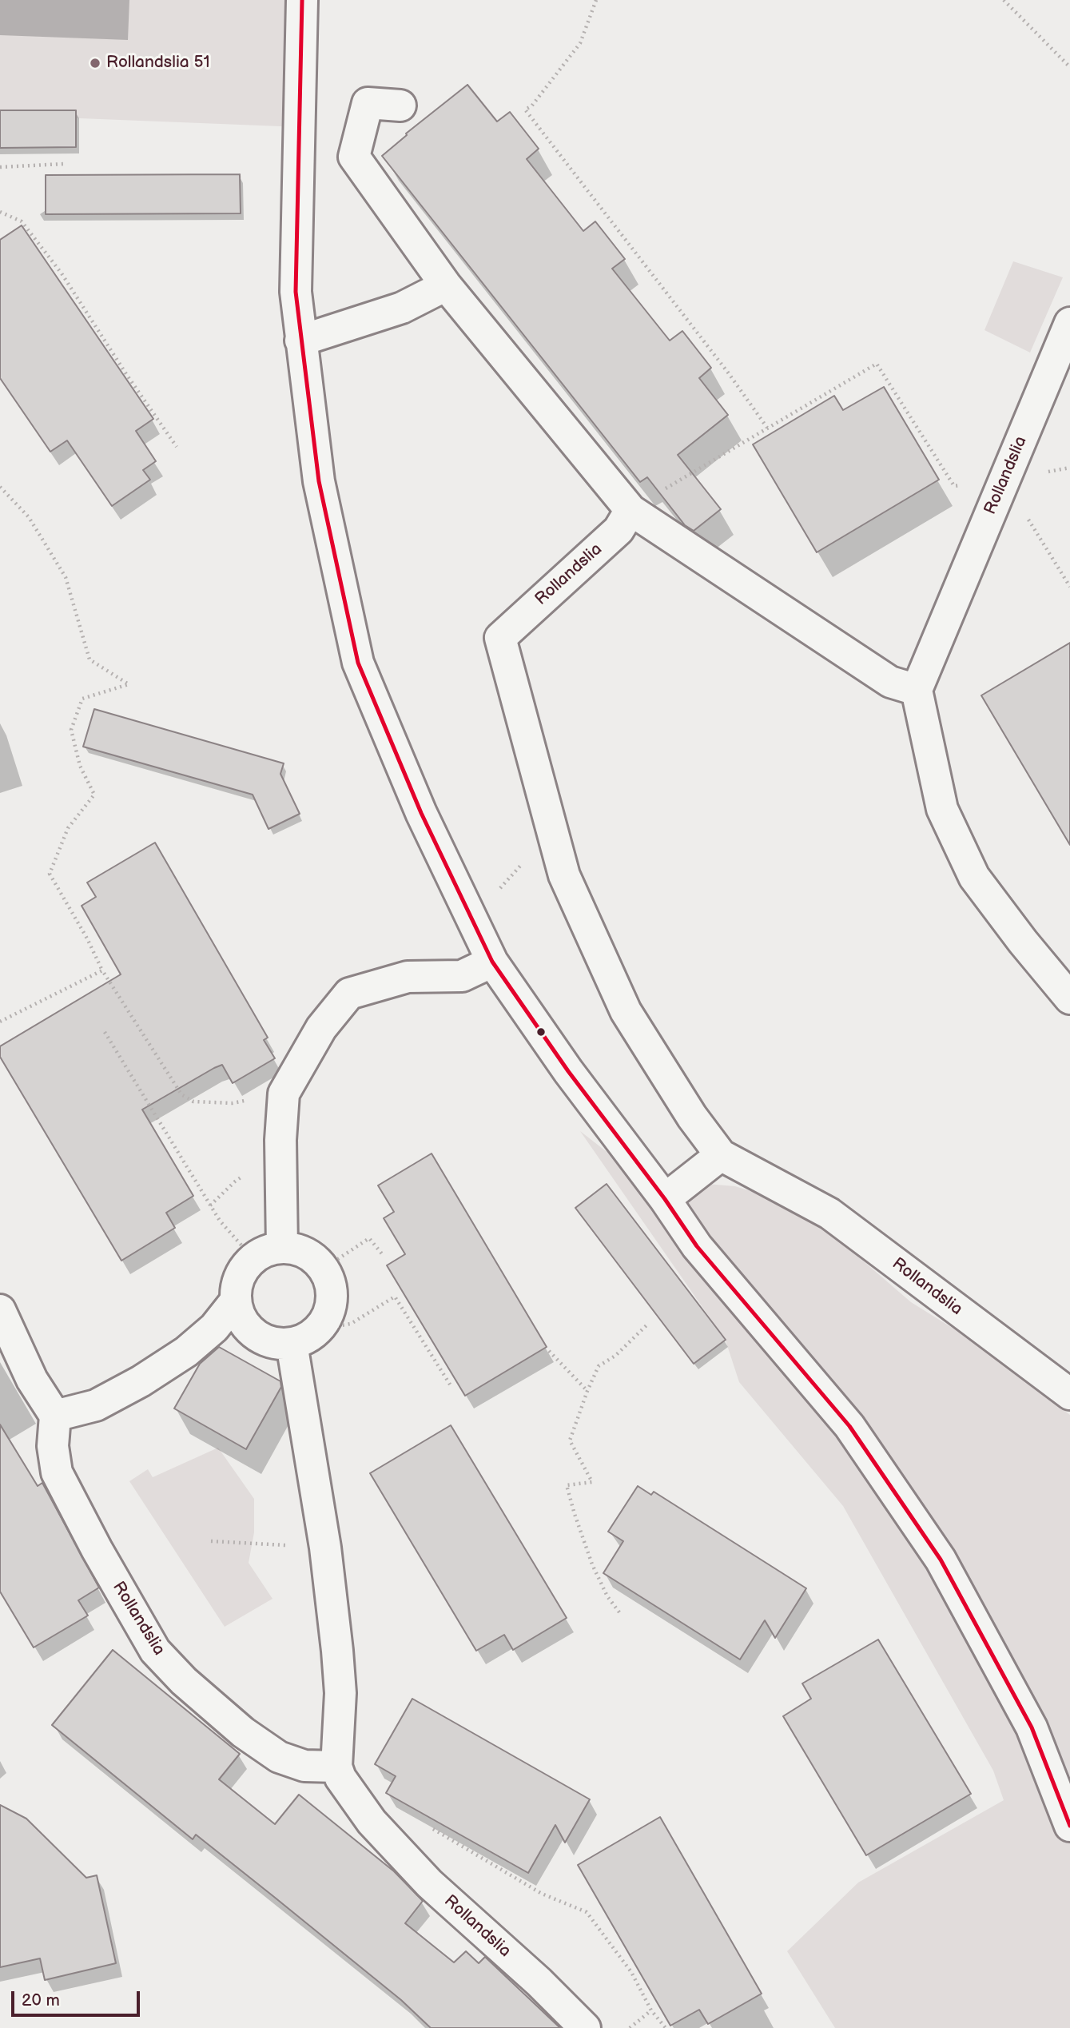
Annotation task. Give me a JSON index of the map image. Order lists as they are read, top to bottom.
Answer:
{
  "streets": {
    "street": ["Rollandslia"]
  },
  "places": ["Rollandslia 51"],
  "scale_bar": "20 m"
}
